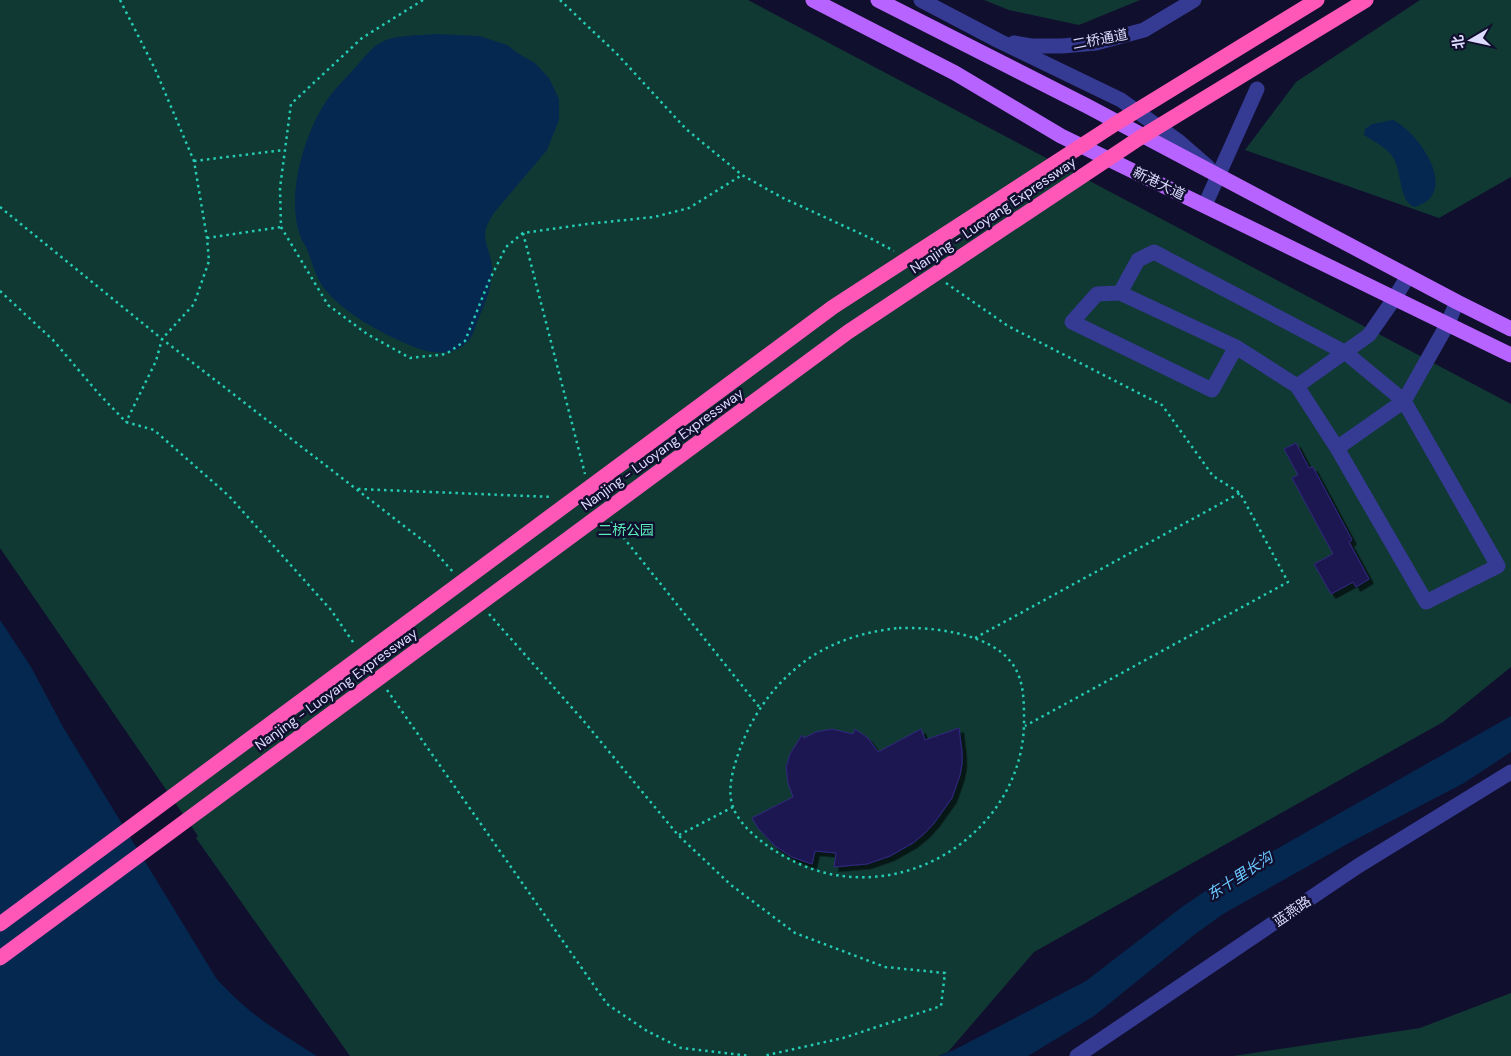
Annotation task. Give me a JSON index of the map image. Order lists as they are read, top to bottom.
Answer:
{
  "streets": {
    "highway": ["Nanjing - Luoyang Expressway"],
    "main road": ["新港大道"],
    "street": ["二桥通道", "蓝燕路"]
  },
  "water": ["东十里长沟"],
  "parks": ["二桥公园"],
  "north": "left"
}
